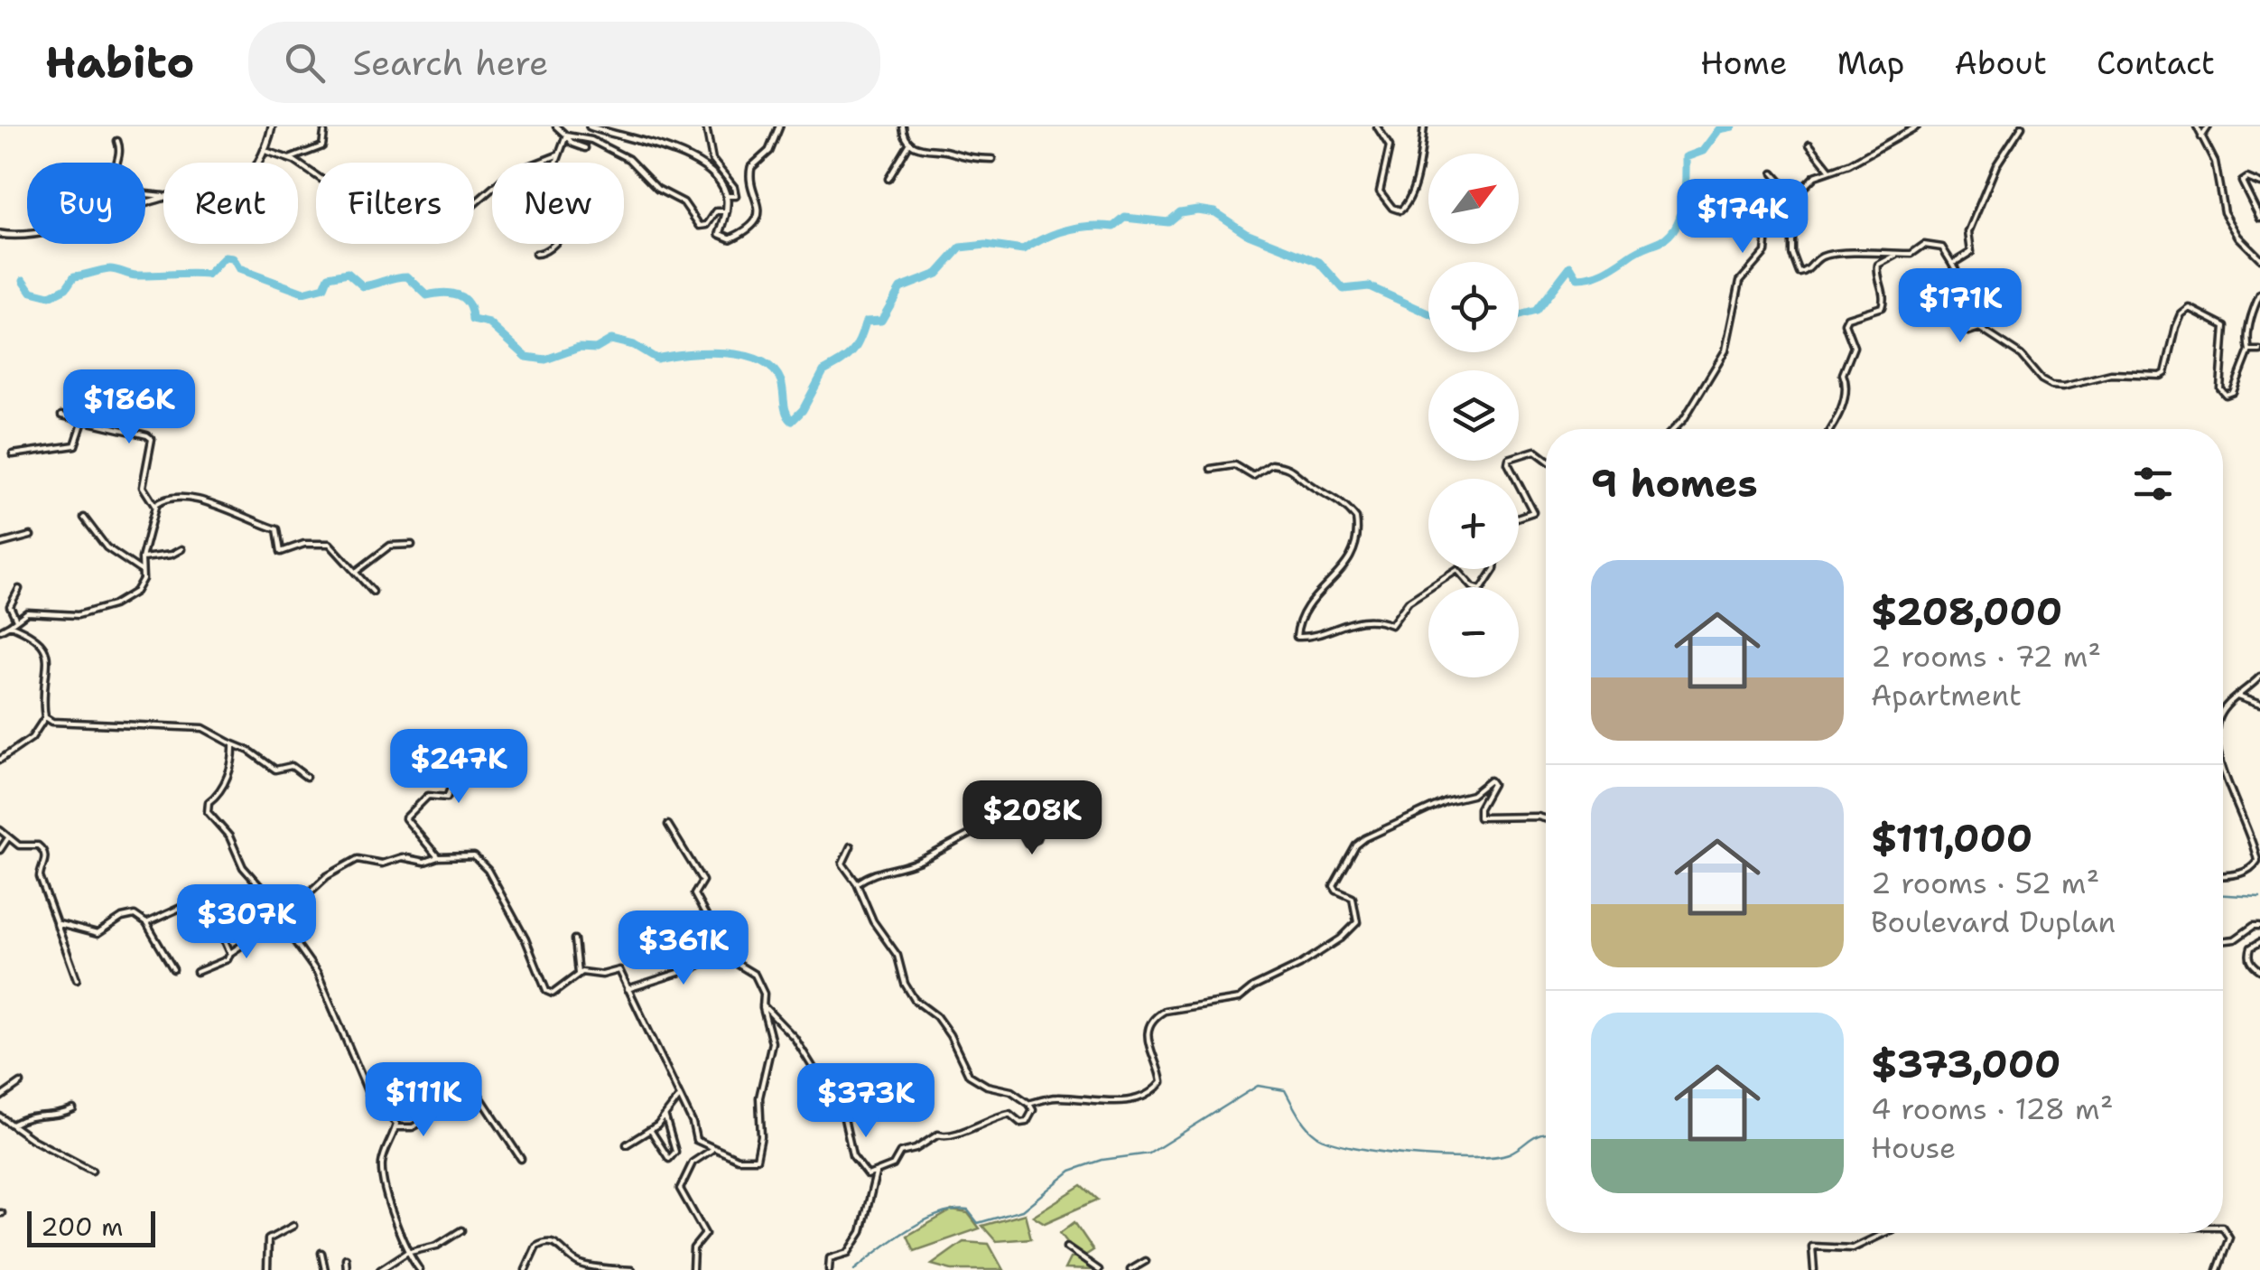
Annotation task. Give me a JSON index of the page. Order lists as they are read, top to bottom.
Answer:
{
  "scale_bar": "200 m",
  "north": "top right",
  "page": {
    "header": "Habito",
    "search": "Search here",
    "nav": [
      "Home",
      "Map",
      "About",
      "Contact"
    ],
    "map_buttons": ["+", "−"],
    "chip": [
      "Buy",
      "Rent",
      "Filters",
      "New"
    ],
    "price": [
      "$174K",
      "$171K",
      "$186K",
      "$247K",
      "$208K",
      "$307K",
      "$361K",
      "$111K",
      "$373K"
    ],
    "heading": "9 homes",
    "list": [
      {
        "name": "$208,000",
        "note": "2 rooms · 72 m² · Apartment"
      },
      {
        "name": "$111,000",
        "note": "2 rooms · 52 m² · Boulevard Duplan"
      },
      {
        "name": "$373,000",
        "note": "4 rooms · 128 m² · House"
      }
    ],
    "scale": "200 m"
  }
}
